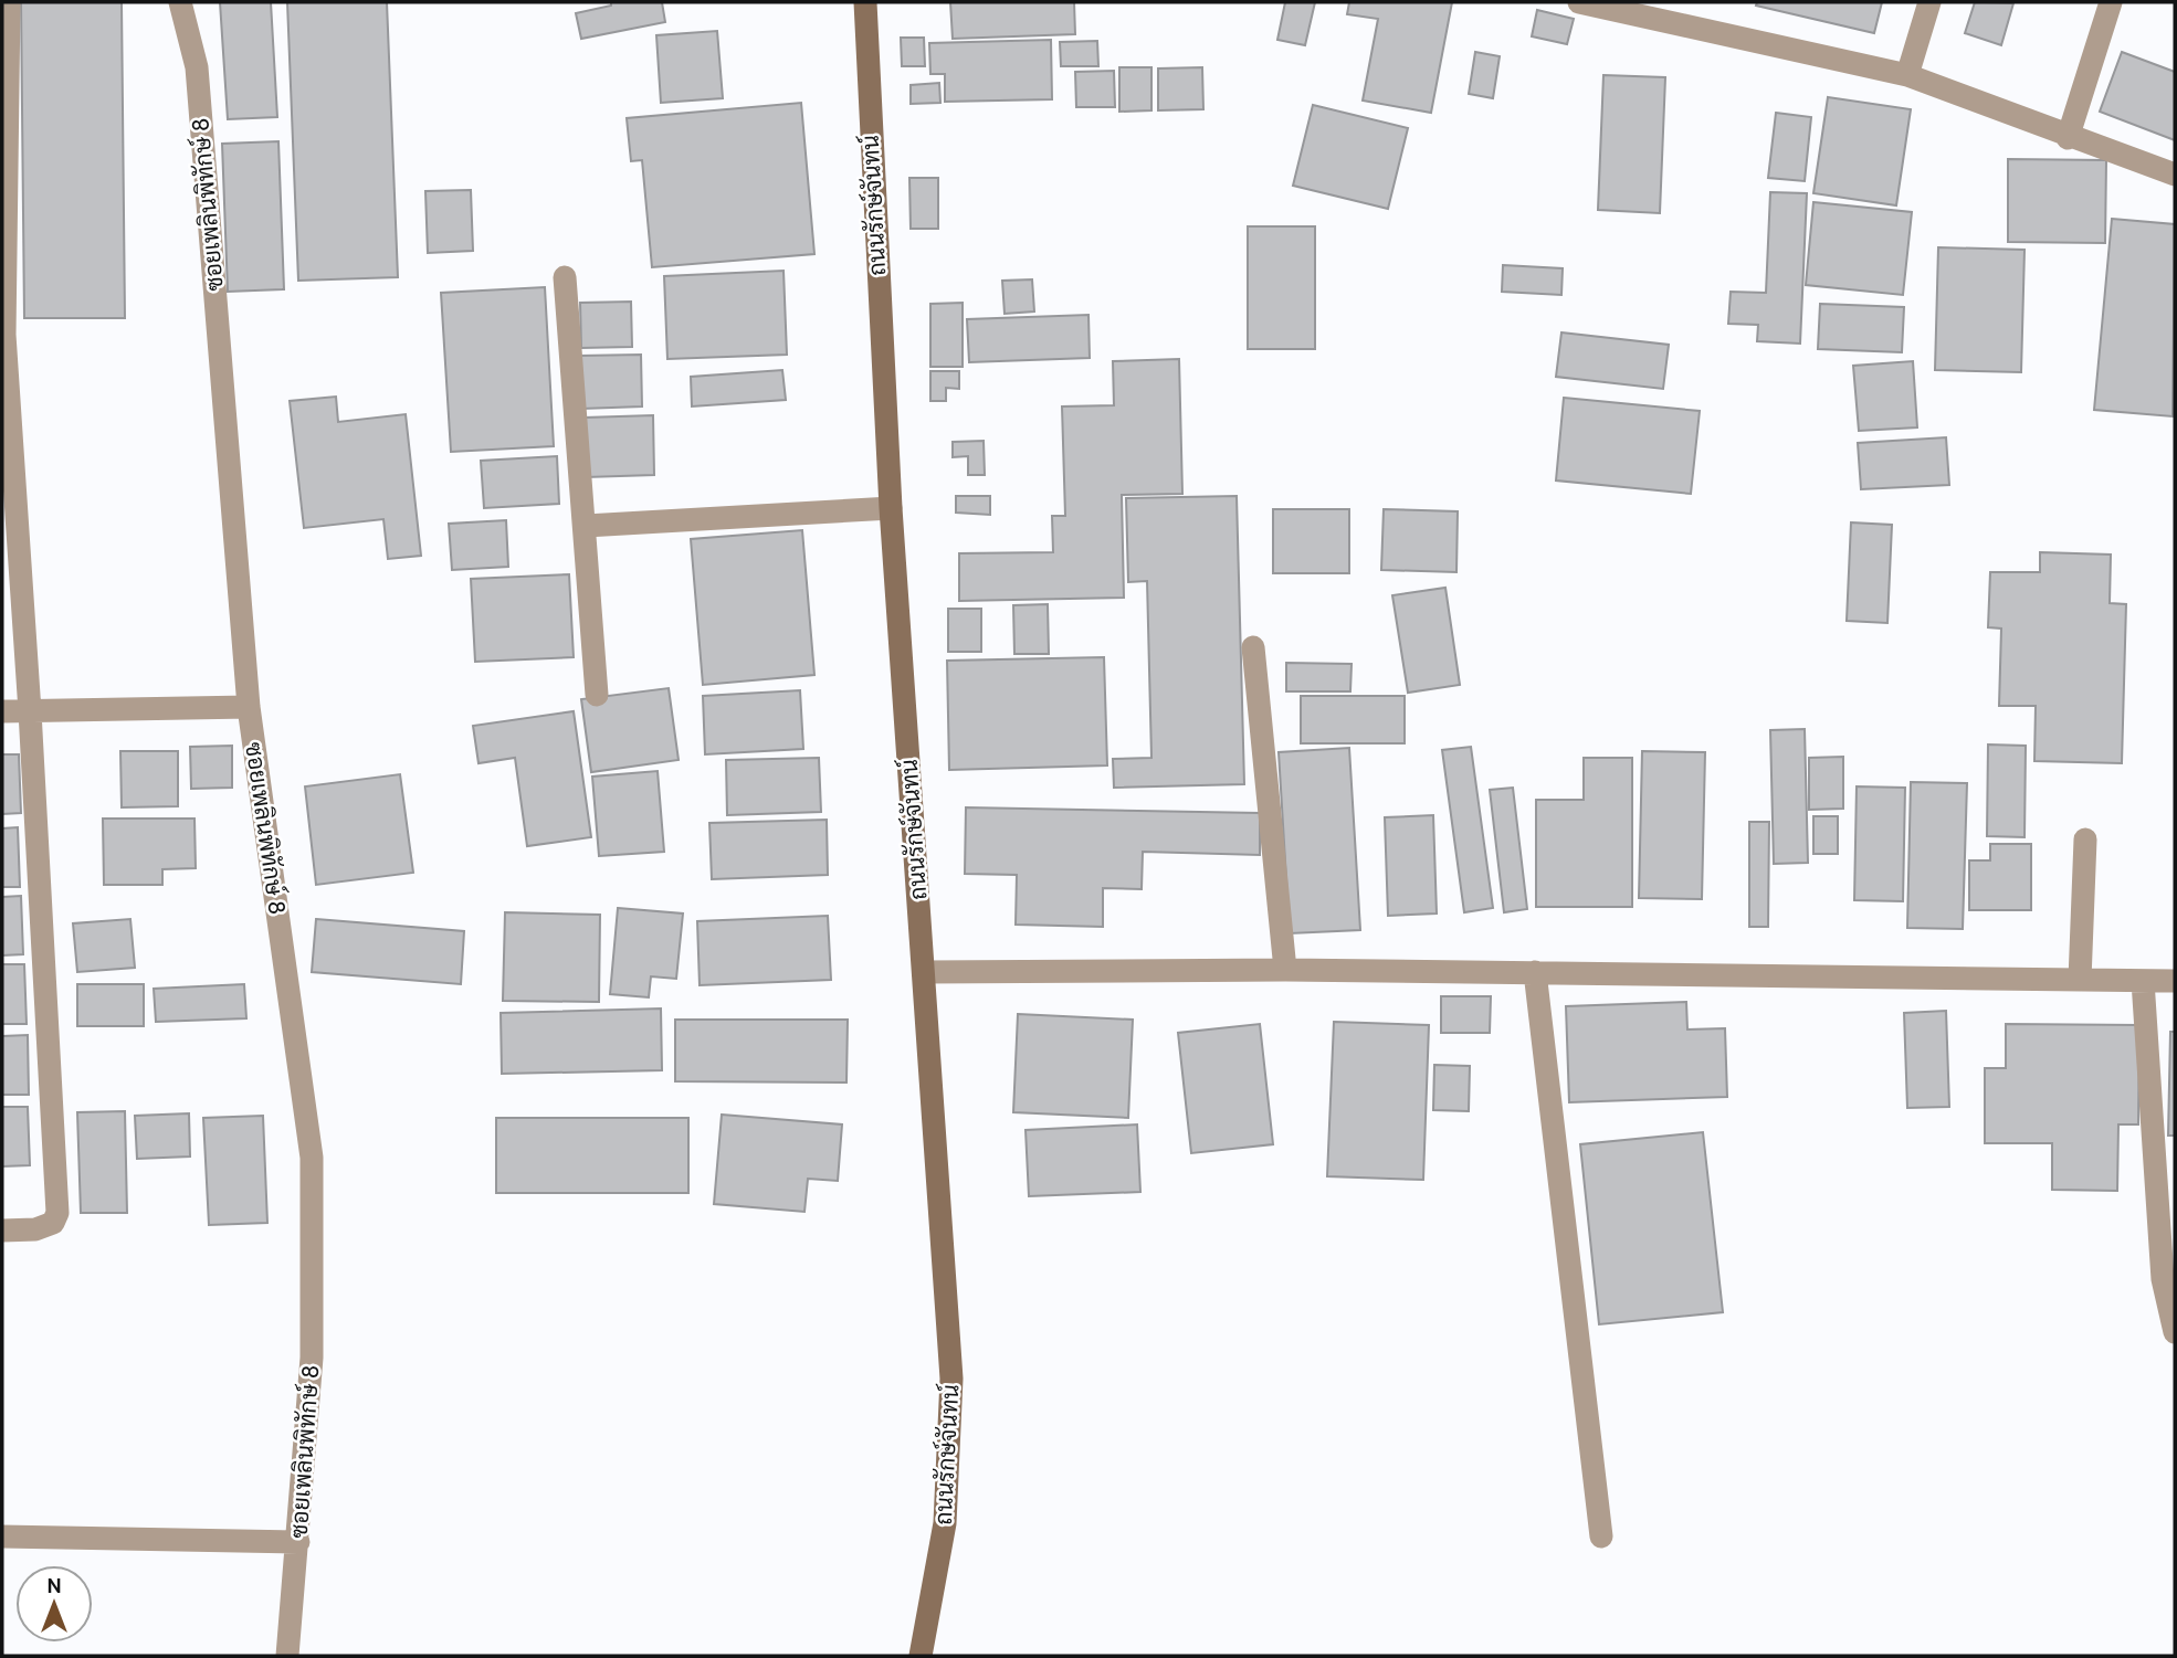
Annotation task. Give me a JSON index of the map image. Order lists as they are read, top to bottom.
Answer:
{
  "streets": {
    "main road": ["ถนนรักษ์จันทน์"],
    "street": ["ซอยเพลินพิทักษ์ 8"]
  },
  "north": "top"
}
